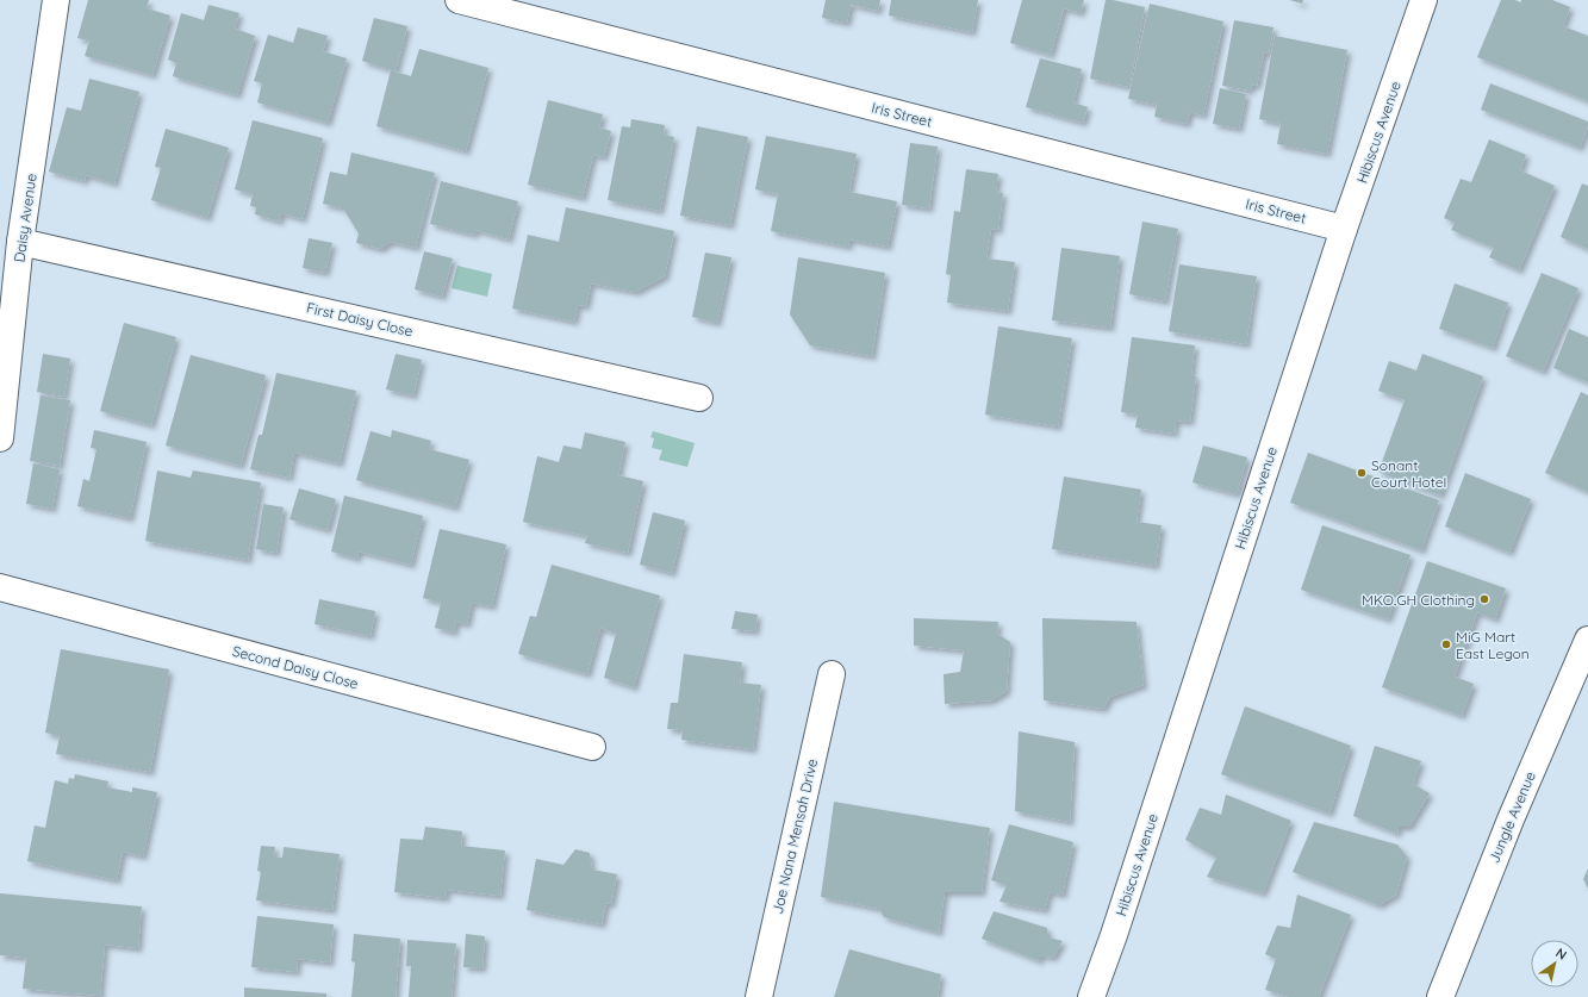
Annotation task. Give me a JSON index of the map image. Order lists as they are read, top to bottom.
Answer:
{
  "streets": {
    "street": [
      "Iris Street",
      "Hibiscus Avenue",
      "Daisy Avenue",
      "First Daisy Close",
      "Second Daisy Close",
      "Jungle Avenue",
      "Joe Nana Mensah Drive"
    ]
  },
  "crossings": [
    ["Iris Street", "Hibiscus Avenue"],
    ["Daisy Avenue", "First Daisy Close"]
  ],
  "places": ["Sonant Court Hotel", "MKO.GH Clothing", "MiG Mart East Legon"],
  "north": "top right"
}
